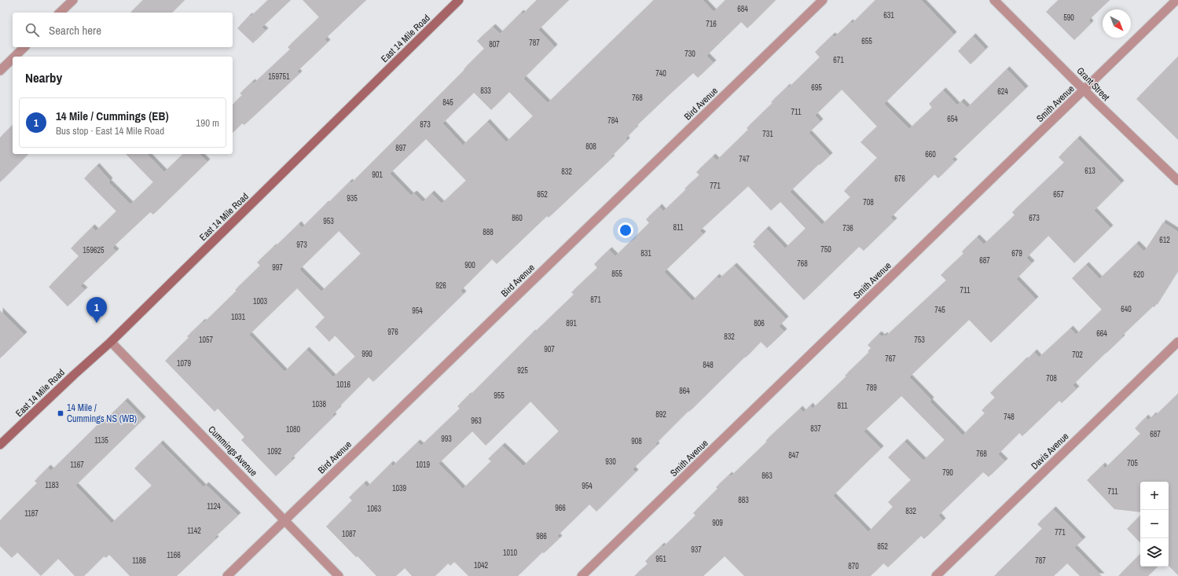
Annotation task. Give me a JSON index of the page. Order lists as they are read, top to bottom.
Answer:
{
  "streets": {
    "main road": ["East 14 Mile Road"],
    "street": [
      "Grant Street",
      "Bird Avenue",
      "Smith Avenue",
      "Cummings Avenue",
      "Davis Avenue"
    ]
  },
  "crossings": [
    ["East 14 Mile Road", "Cummings Avenue"],
    ["Grant Street", "Smith Avenue"],
    ["Bird Avenue", "Cummings Avenue"]
  ],
  "places": {
    "transit": ["14 Mile / Cummings NS (WB)"]
  },
  "house_numbers": [
    "684",
    "631",
    "590",
    "716",
    "655",
    "787",
    "807",
    "730",
    "671",
    "740",
    "159751",
    "695",
    "833",
    "624",
    "768",
    "845",
    "711",
    "654",
    "784",
    "873",
    "731",
    "808",
    "897",
    "660",
    "747",
    "613",
    "832",
    "901",
    "676",
    "771",
    "852",
    "657",
    "935",
    "708",
    "860",
    "673",
    "953",
    "811",
    "736",
    "888",
    "612",
    "973",
    "750",
    "159625",
    "831",
    "679",
    "687",
    "768",
    "900",
    "997",
    "855",
    "620",
    "926",
    "711",
    "871",
    "1003",
    "640",
    "745",
    "954",
    "1031",
    "891",
    "806",
    "976",
    "664",
    "832",
    "1057",
    "753",
    "907",
    "990",
    "702",
    "767",
    "1079",
    "848",
    "925",
    "708",
    "1016",
    "789",
    "864",
    "955",
    "1038",
    "811",
    "892",
    "748",
    "963",
    "837",
    "1080",
    "687",
    "993",
    "1135",
    "908",
    "1092",
    "768",
    "847",
    "930",
    "705",
    "1167",
    "1019",
    "790",
    "863",
    "1183",
    "954",
    "1039",
    "711",
    "883",
    "1124",
    "966",
    "1063",
    "832",
    "1187",
    "909",
    "1142",
    "771",
    "1087",
    "986",
    "852",
    "937",
    "1010",
    "1166",
    "951",
    "1188",
    "787",
    "1042",
    "870"
  ],
  "north": "bottom right",
  "page": {
    "search": "Search here",
    "heading": "Nearby",
    "list": [
      {
        "mark": "1",
        "name": "14 Mile / Cummings (EB)",
        "note": "Bus stop · East 14 Mile Road",
        "value": "190 m"
      }
    ],
    "pins": "1",
    "map_buttons": ["+", "−"]
  }
}
